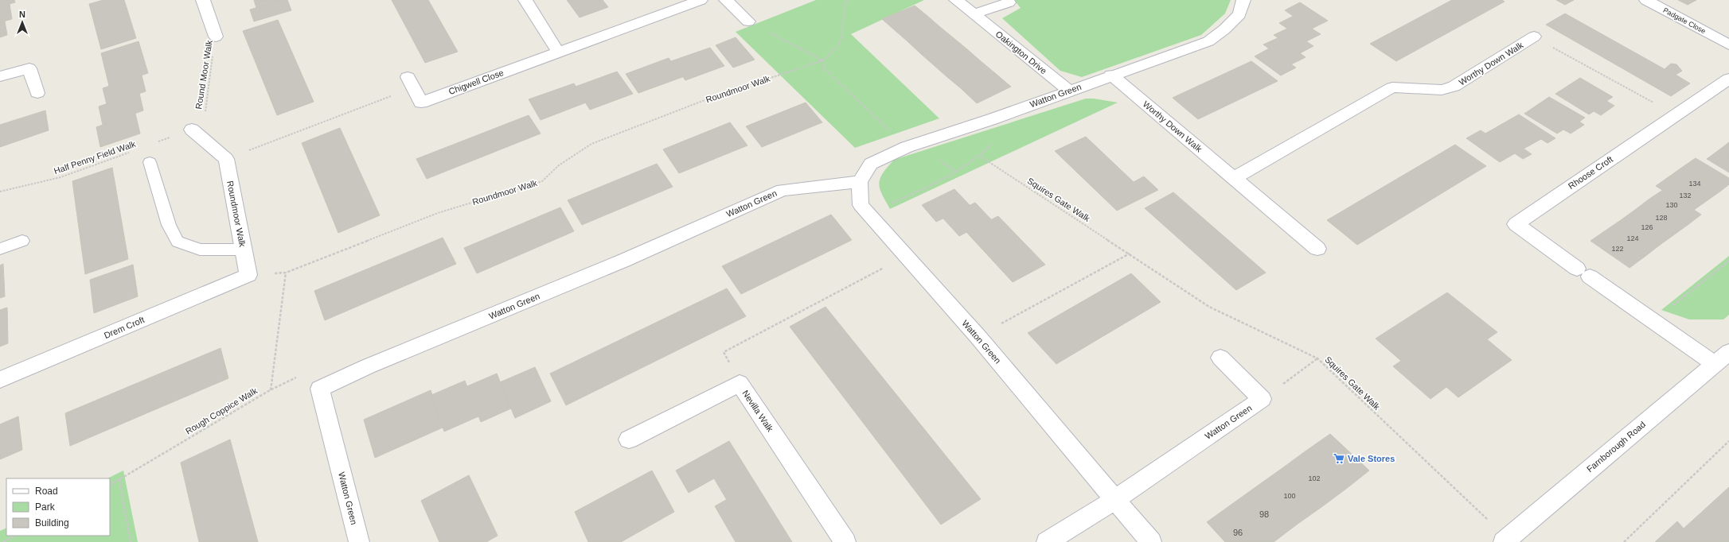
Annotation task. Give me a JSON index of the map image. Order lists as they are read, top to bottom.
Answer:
{
  "streets": {
    "street": [
      "Padgate Close",
      "Oakington Drive",
      "Worthy Down Walk",
      "Chigwell Close",
      "Roundmoor Walk",
      "Watton Green",
      "Rhoose Croft",
      "Drem Croft",
      "Nevilla Walk",
      "Farnborough Road"
    ],
    "path": [
      "Round Moor Walk",
      "Half Penny Field Walk",
      "Squires Gate Walk",
      "Rough Coppice Walk"
    ]
  },
  "crossings": [
    ["Oakington Drive", "Watton Green"],
    ["Worthy Down Walk", "Watton Green"],
    ["Roundmoor Walk", "Drem Croft"],
    ["Watton Green", "Squires Gate Walk"],
    ["Watton Green", "Rough Coppice Walk"],
    ["Rhoose Croft", "Farnborough Road"],
    ["Squires Gate Walk", "Farnborough Road"]
  ],
  "places": {
    "supermarket": ["Vale Stores"]
  },
  "house_numbers": [
    "134",
    "132",
    "130",
    "128",
    "126",
    "124",
    "122",
    "102",
    "100",
    "98",
    "96"
  ],
  "legend": ["Road", "Park", "Building"],
  "north": "top"
}
